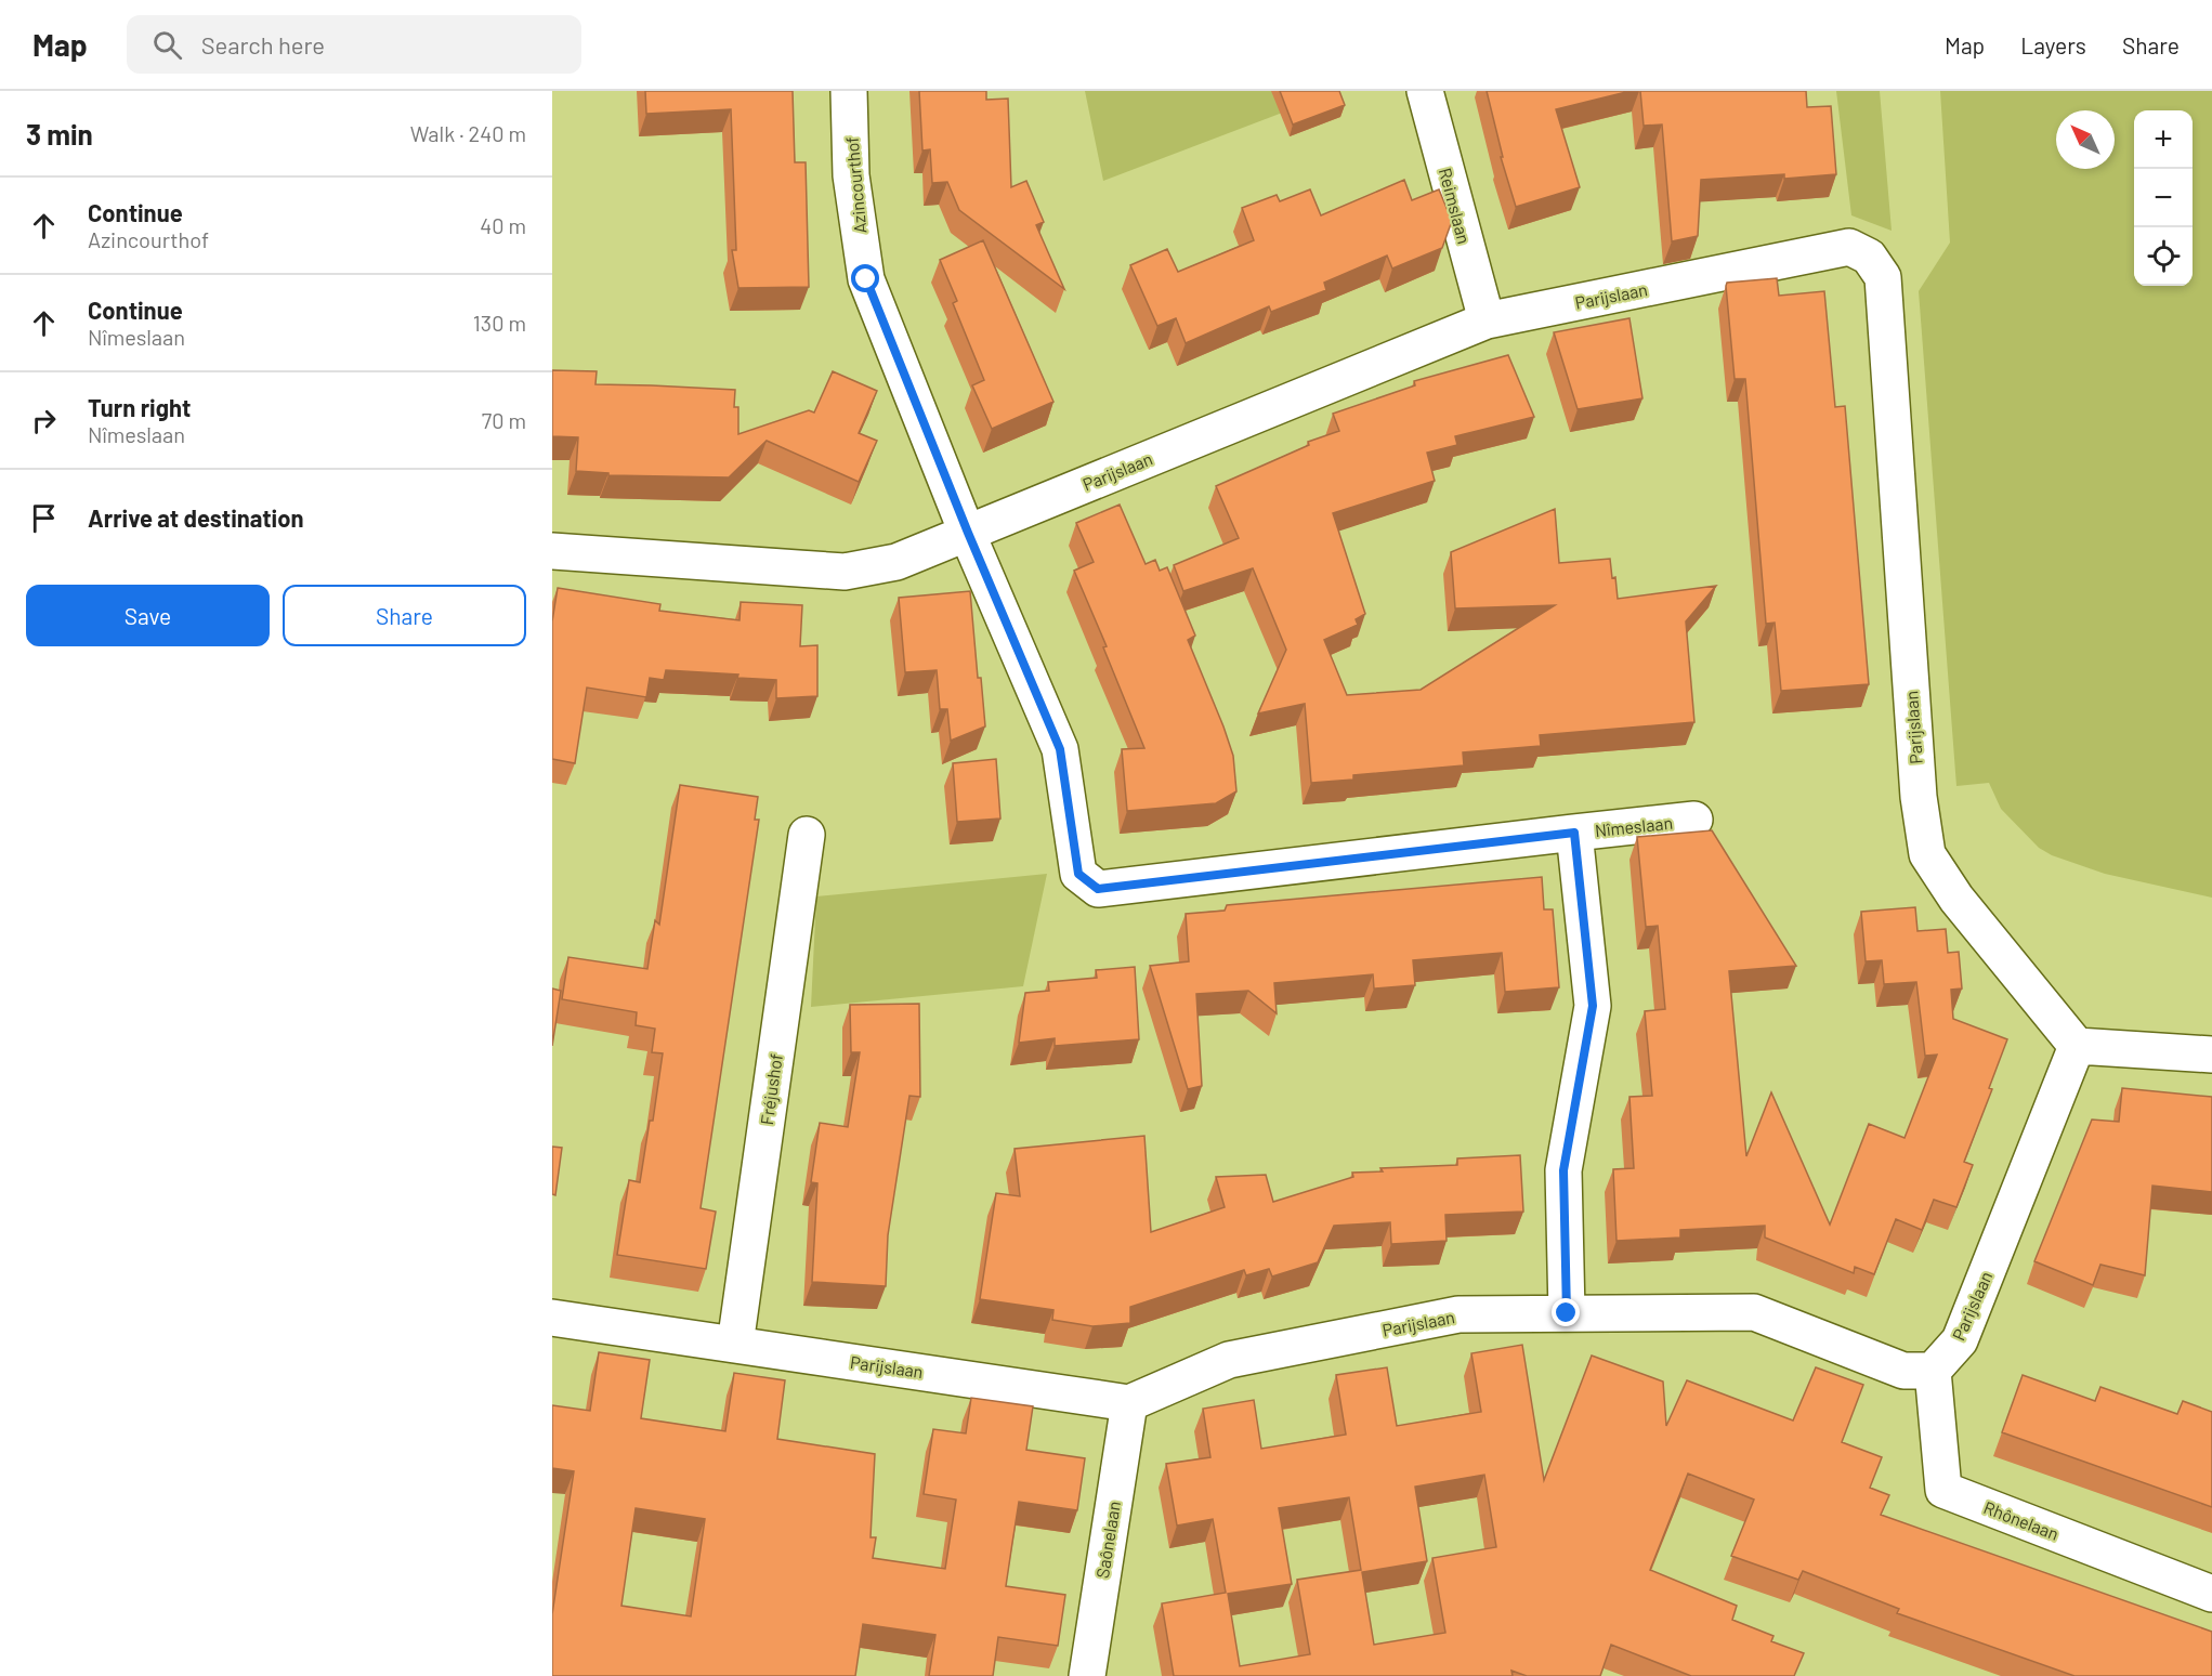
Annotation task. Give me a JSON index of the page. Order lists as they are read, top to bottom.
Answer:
{
  "streets": {
    "street": [
      "Azincourthof",
      "Reimslaan",
      "Parijslaan",
      "Nîmeslaan",
      "Fréjushof",
      "Rhônelaan",
      "Saônelaan"
    ]
  },
  "crossings": [
    ["Azincourthof", "Parijslaan"],
    ["Azincourthof", "Nîmeslaan"],
    ["Reimslaan", "Parijslaan"],
    ["Parijslaan", "Nîmeslaan"],
    ["Parijslaan", "Fréjushof"],
    ["Parijslaan", "Rhônelaan"],
    ["Parijslaan", "Saônelaan"]
  ],
  "north": "top left",
  "page": {
    "header": "Map",
    "search": "Search here",
    "nav": ["Map", "Layers", "Share"],
    "heading": ["3 min", "Walk · 240 m"],
    "map_buttons": ["+", "−"],
    "list": [
      ["Continue", "Azincourthof", "40 m"],
      ["Continue", "Nîmeslaan", "130 m"],
      ["Turn right", "Nîmeslaan", "70 m"],
      "Arrive at destination"
    ],
    "buttons": ["Save", "Share"]
  }
}
